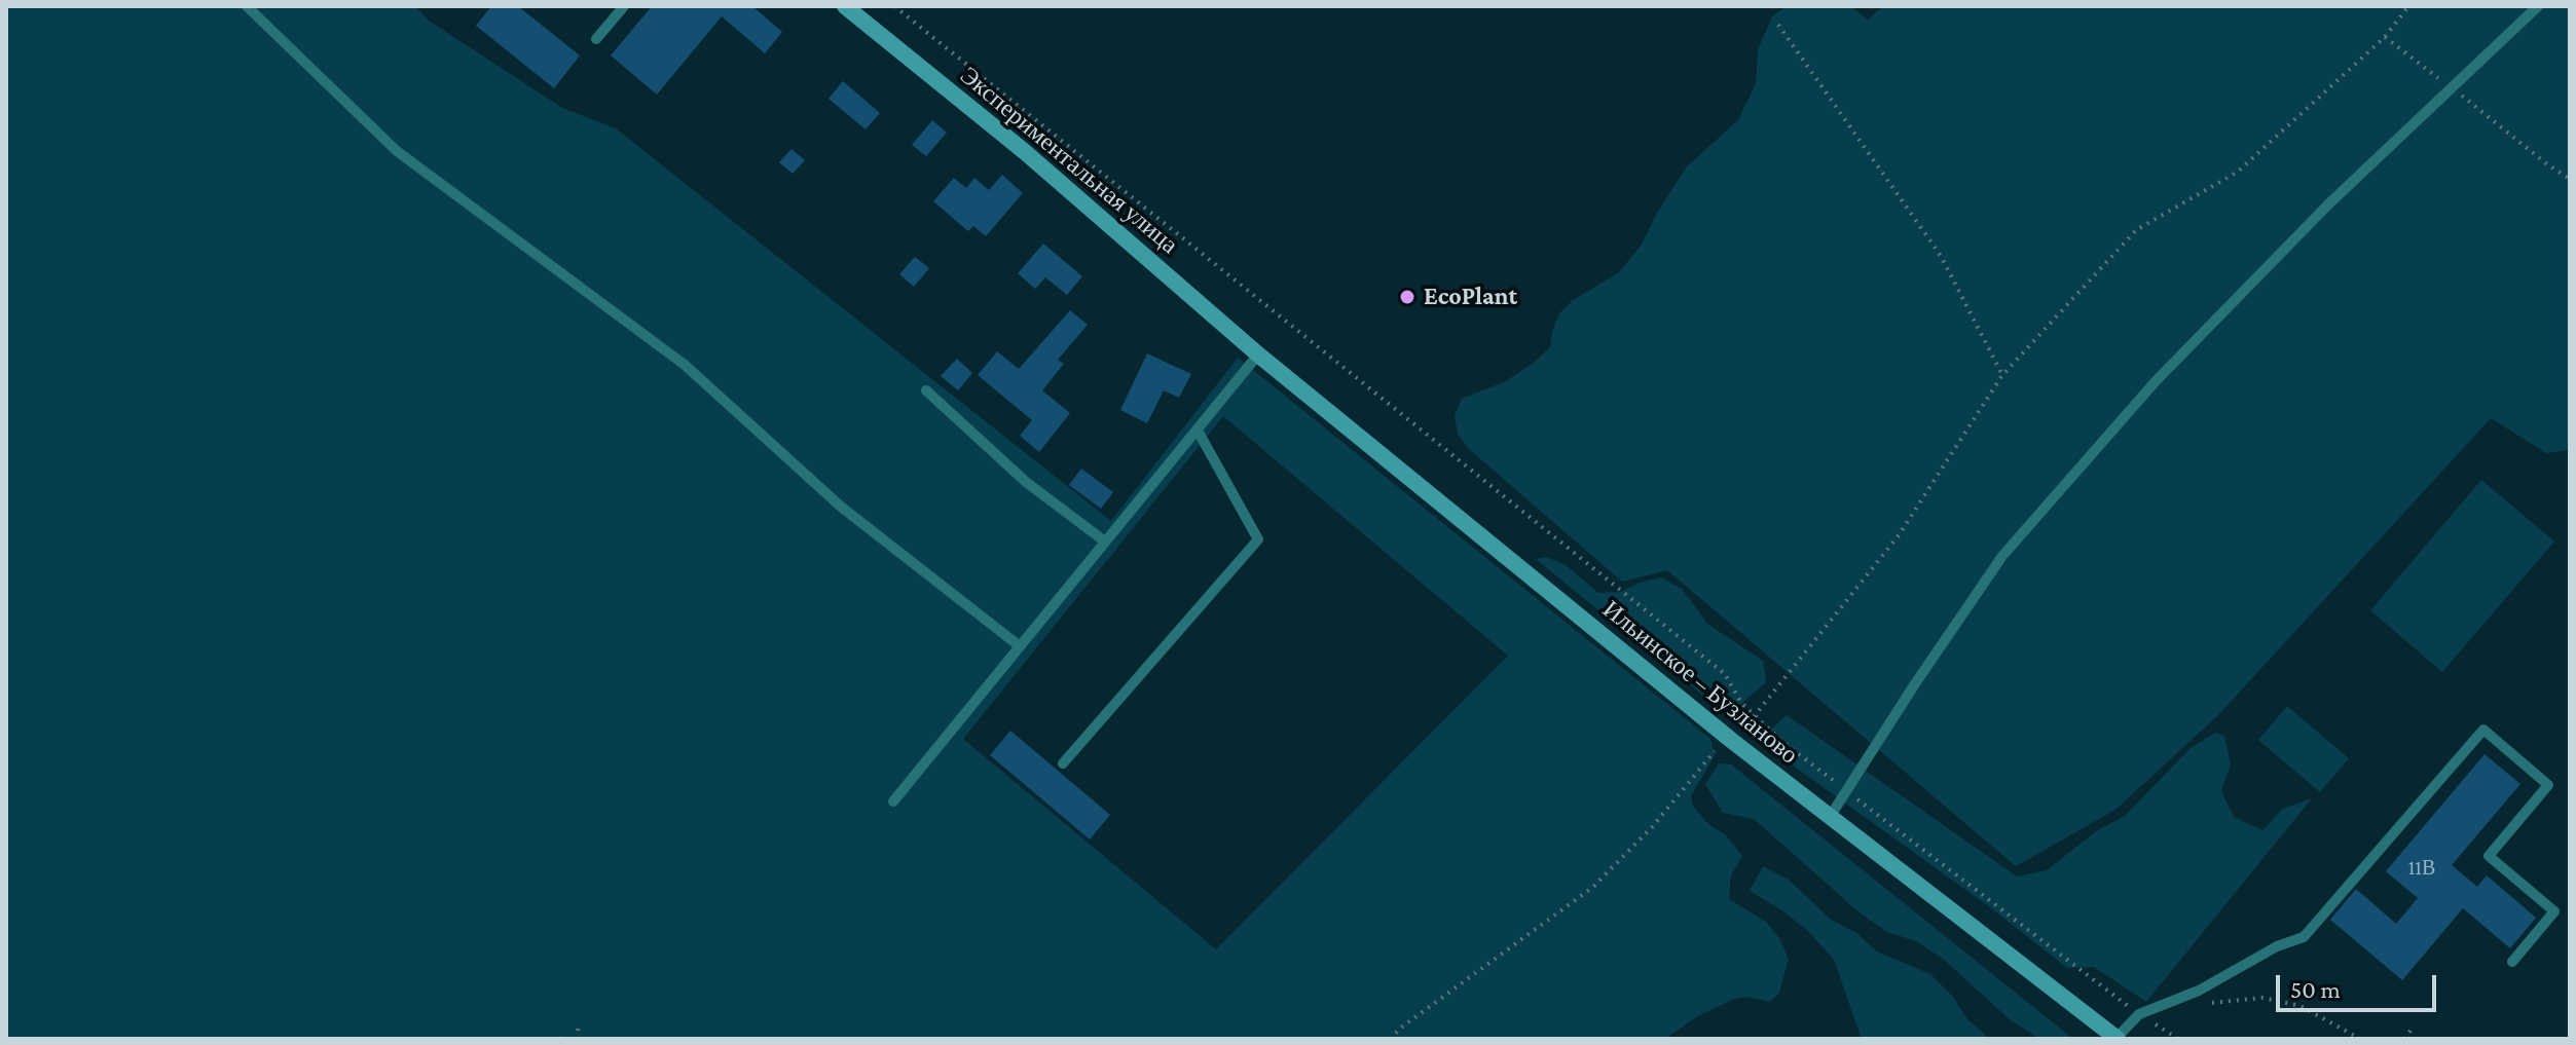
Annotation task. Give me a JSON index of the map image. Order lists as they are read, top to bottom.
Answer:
{
  "streets": {
    "street": ["Экспериментальная улица", "Ильинское – Бузланово"]
  },
  "crossings": [
    ["Экспериментальная улица", "Ильинское – Бузланово"]
  ],
  "places": ["EcoPlant"],
  "house_numbers": ["11В"],
  "scale_bar": "50 m"
}
